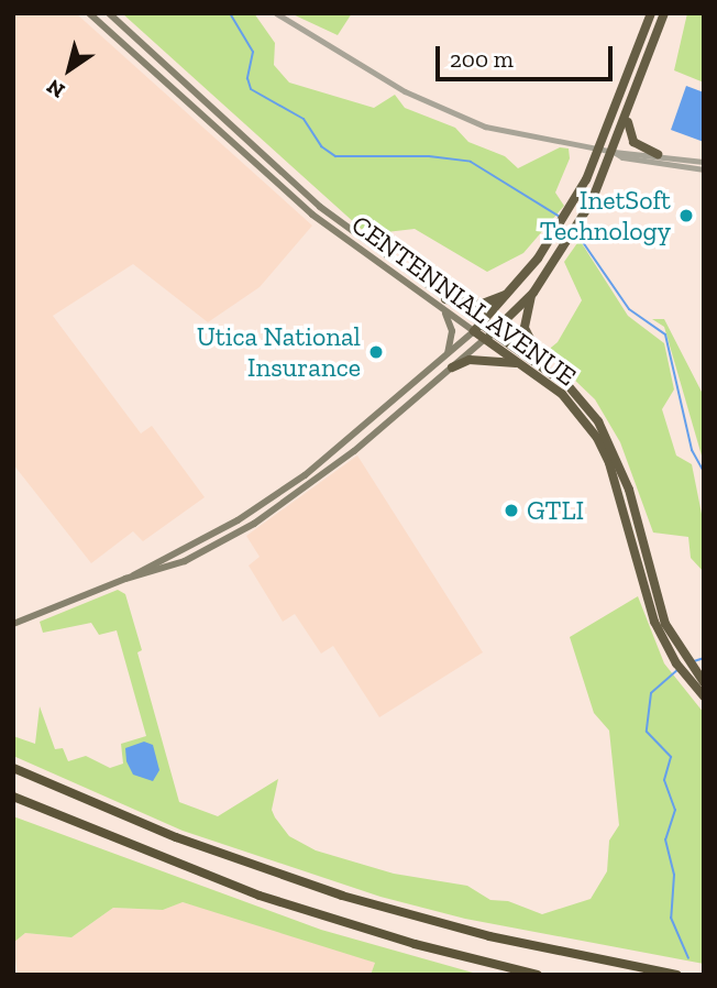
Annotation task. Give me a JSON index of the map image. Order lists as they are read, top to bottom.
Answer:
{
  "streets": {
    "highway": ["CENTENNIAL AVENUE"]
  },
  "places": ["InetSoft Technology", "Utica National Insurance", "GTLI"],
  "scale_bar": "200 m",
  "north": "bottom left"
}
